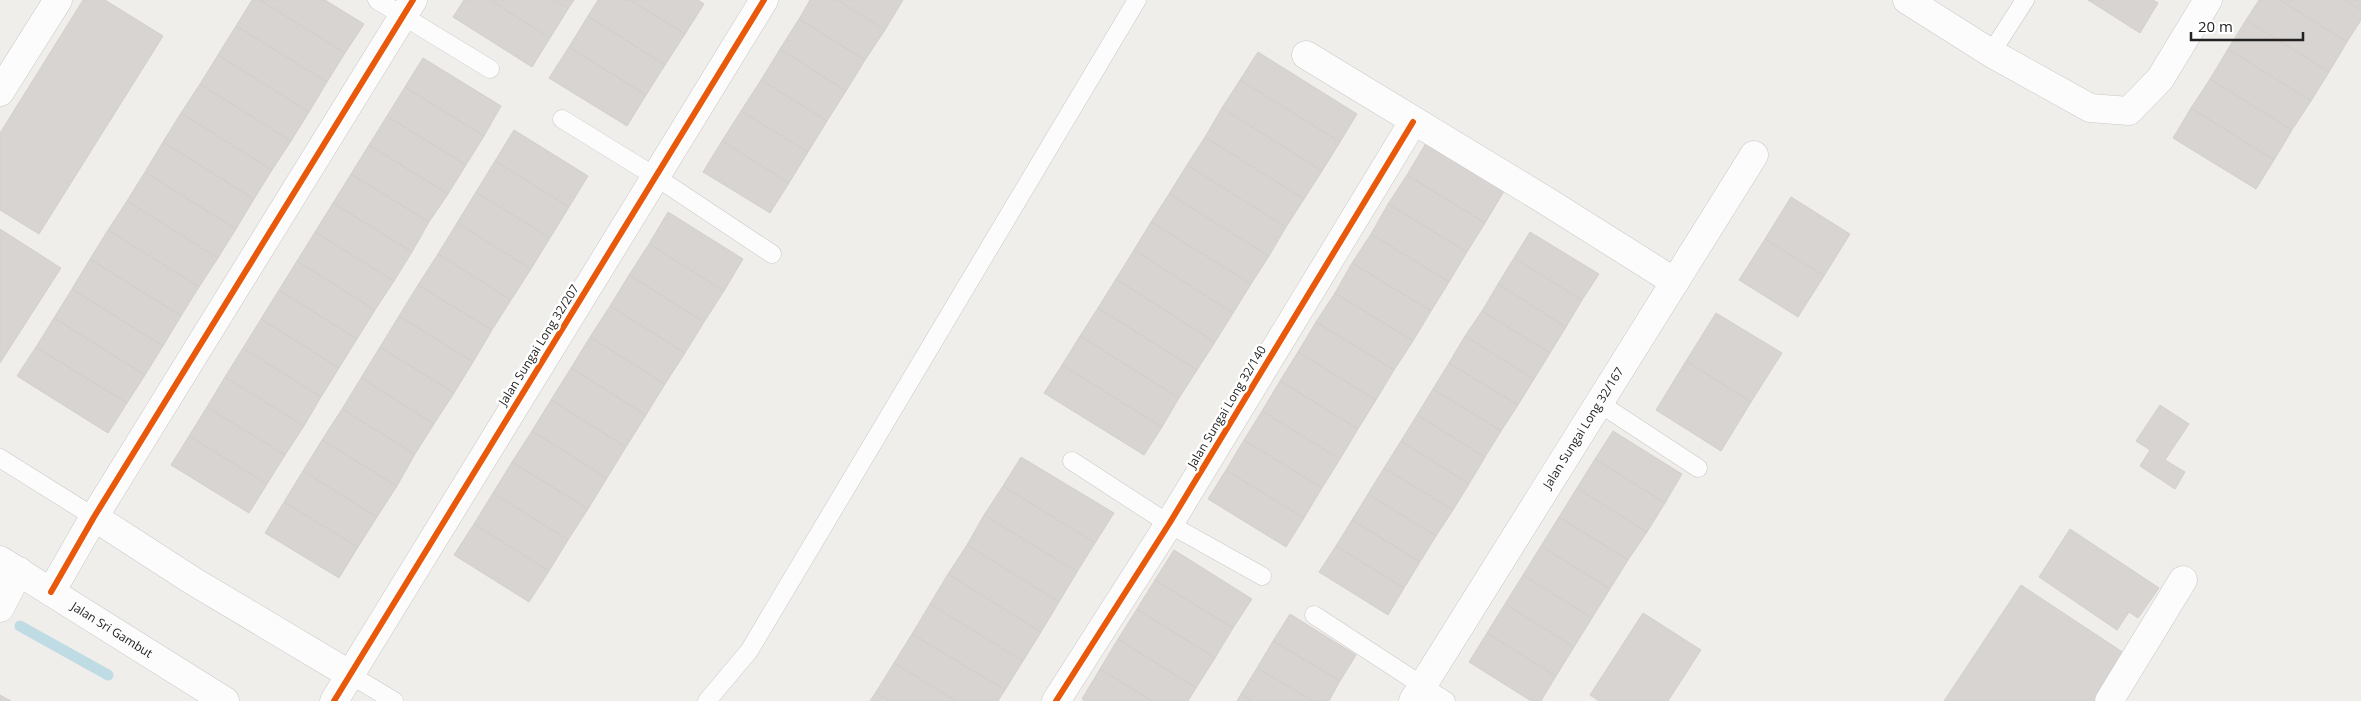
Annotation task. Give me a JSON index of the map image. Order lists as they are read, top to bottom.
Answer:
{
  "streets": {
    "street": [
      "Jalan Sungai Long 32/207",
      "Jalan Sungai Long 32/140",
      "Jalan Sungai Long 32/167",
      "Jalan Sri Gambut"
    ]
  },
  "scale_bar": "20 m"
}
